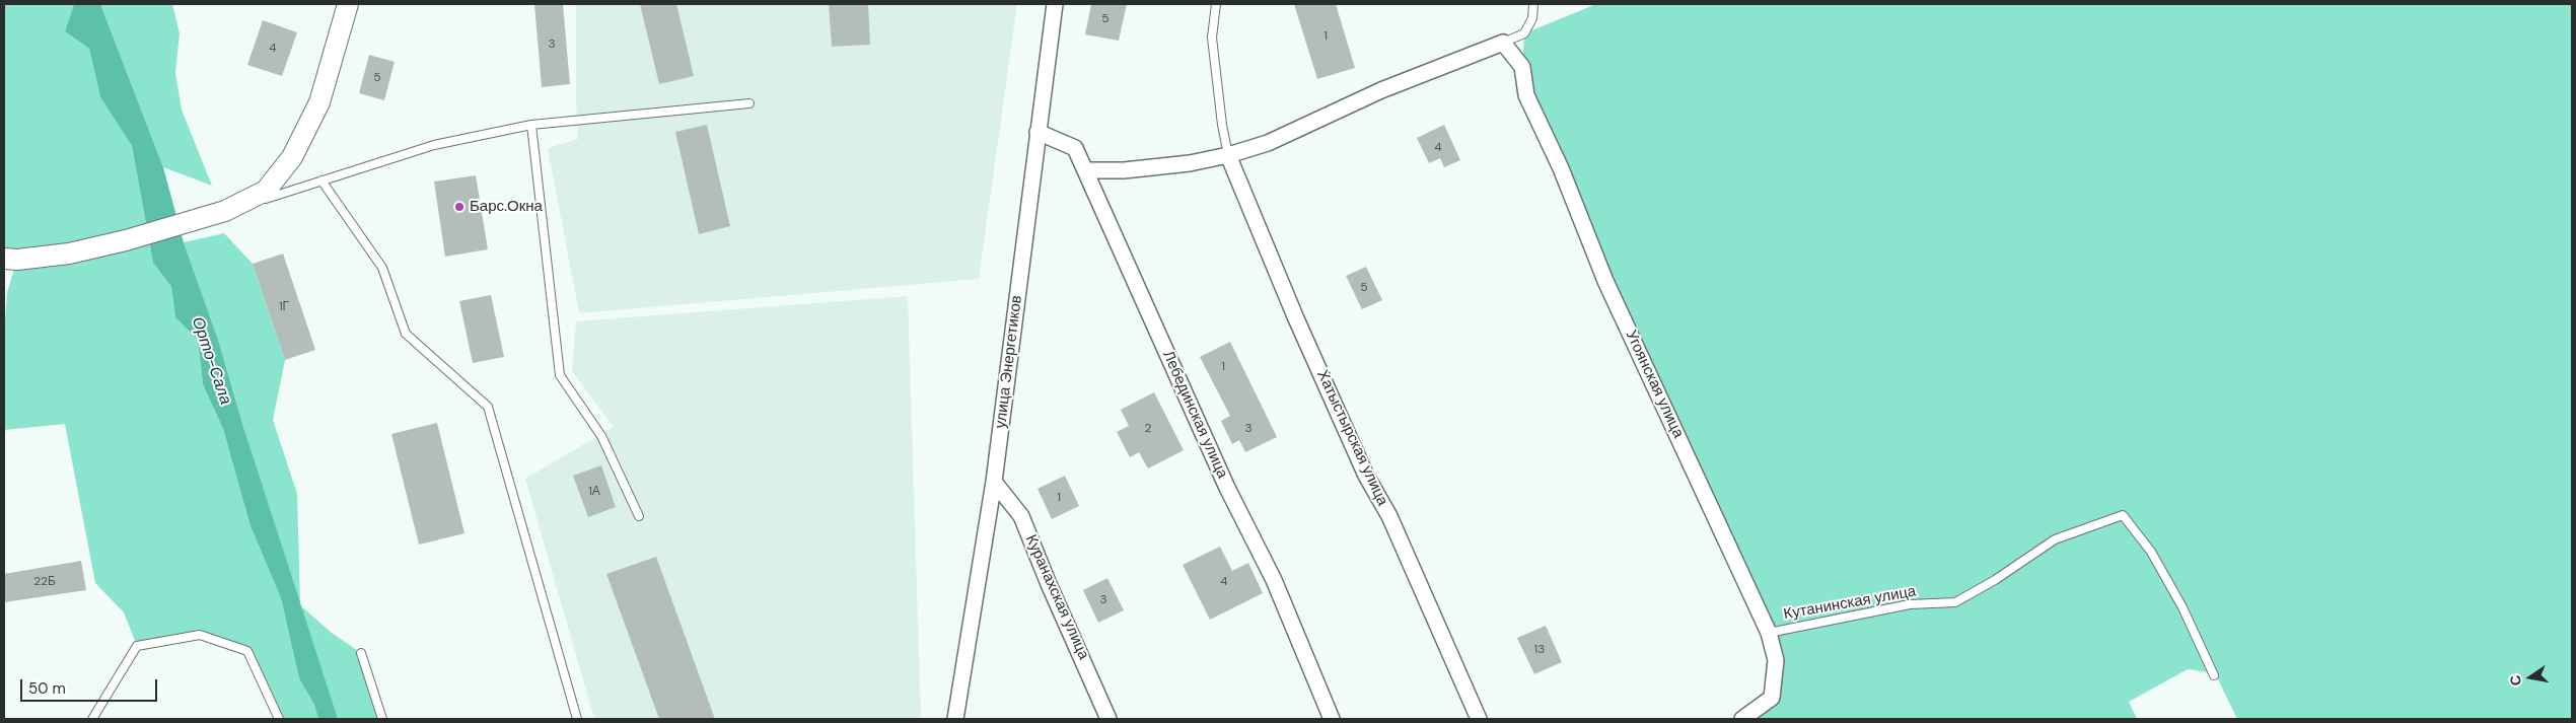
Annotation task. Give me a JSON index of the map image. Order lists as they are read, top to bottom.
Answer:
{
  "streets": {
    "street": [
      "улица Энергетиков",
      "Угоянская улица",
      "Лебединская улица",
      "Хатыстырская улица",
      "Куранахская улица"
    ],
    "lane": ["Кутанинская улица"]
  },
  "crossings": [
    ["улица Энергетиков", "Лебединская улица"],
    ["улица Энергетиков", "Куранахская улица"],
    ["Угоянская улица", "Кутанинская улица"]
  ],
  "water": ["Орто-Сала"],
  "places": ["Барс.Окна"],
  "house_numbers": [
    "5",
    "1",
    "3",
    "4",
    "5",
    "4",
    "5",
    "1Г",
    "1",
    "2",
    "3",
    "1А",
    "1",
    "22Б",
    "4",
    "3",
    "13"
  ],
  "scale_bar": "50 m",
  "north": "left"
}
